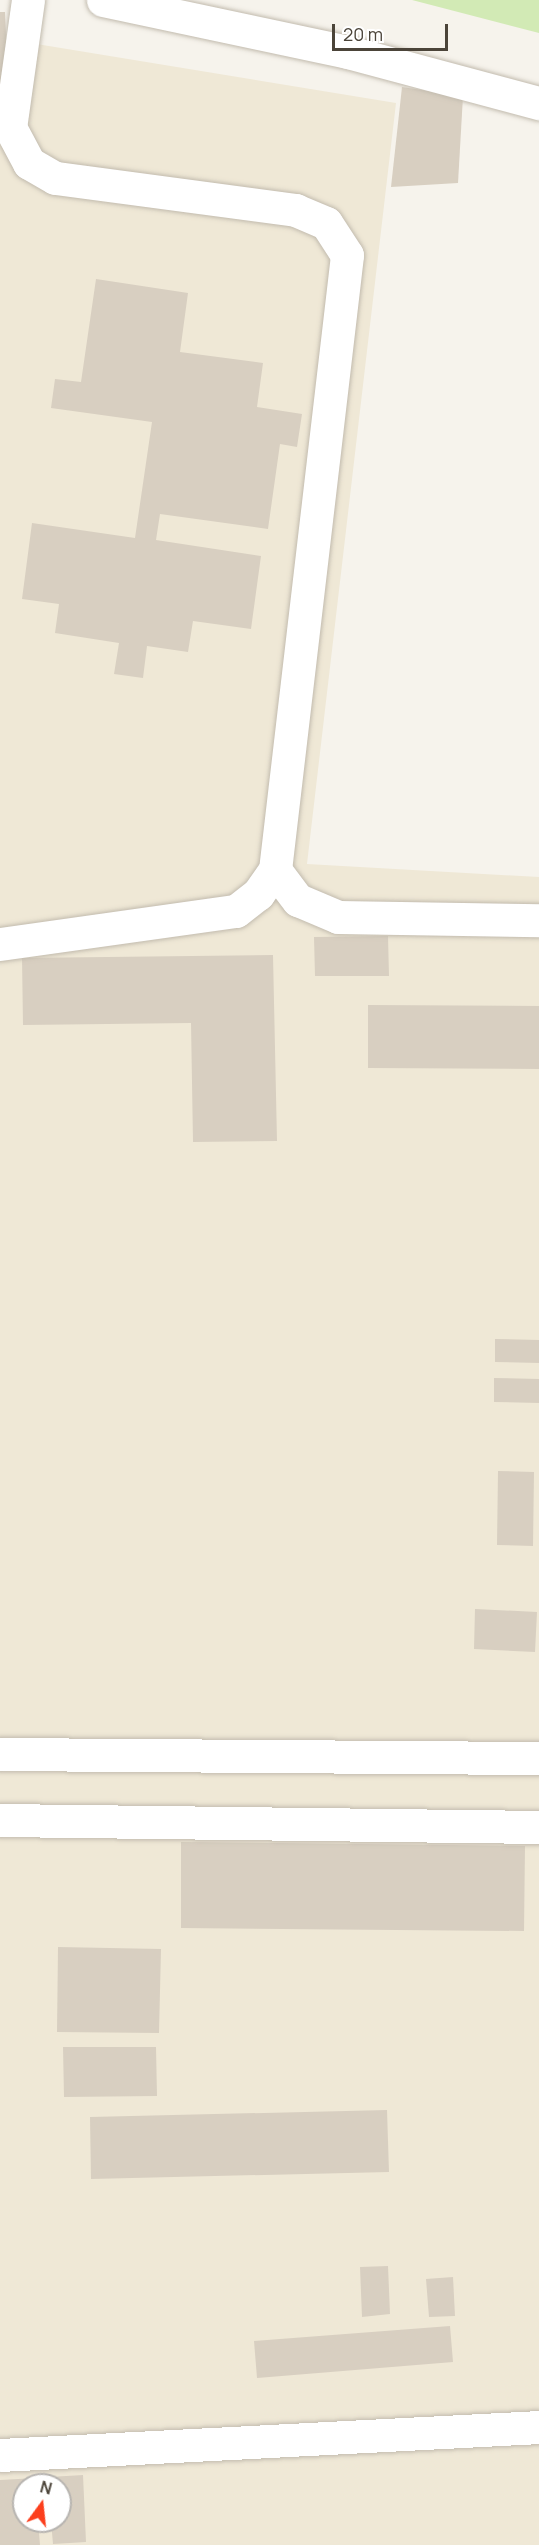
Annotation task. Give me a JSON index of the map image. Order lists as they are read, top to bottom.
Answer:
{
  "scale_bar": "20 m",
  "north": "top"
}
